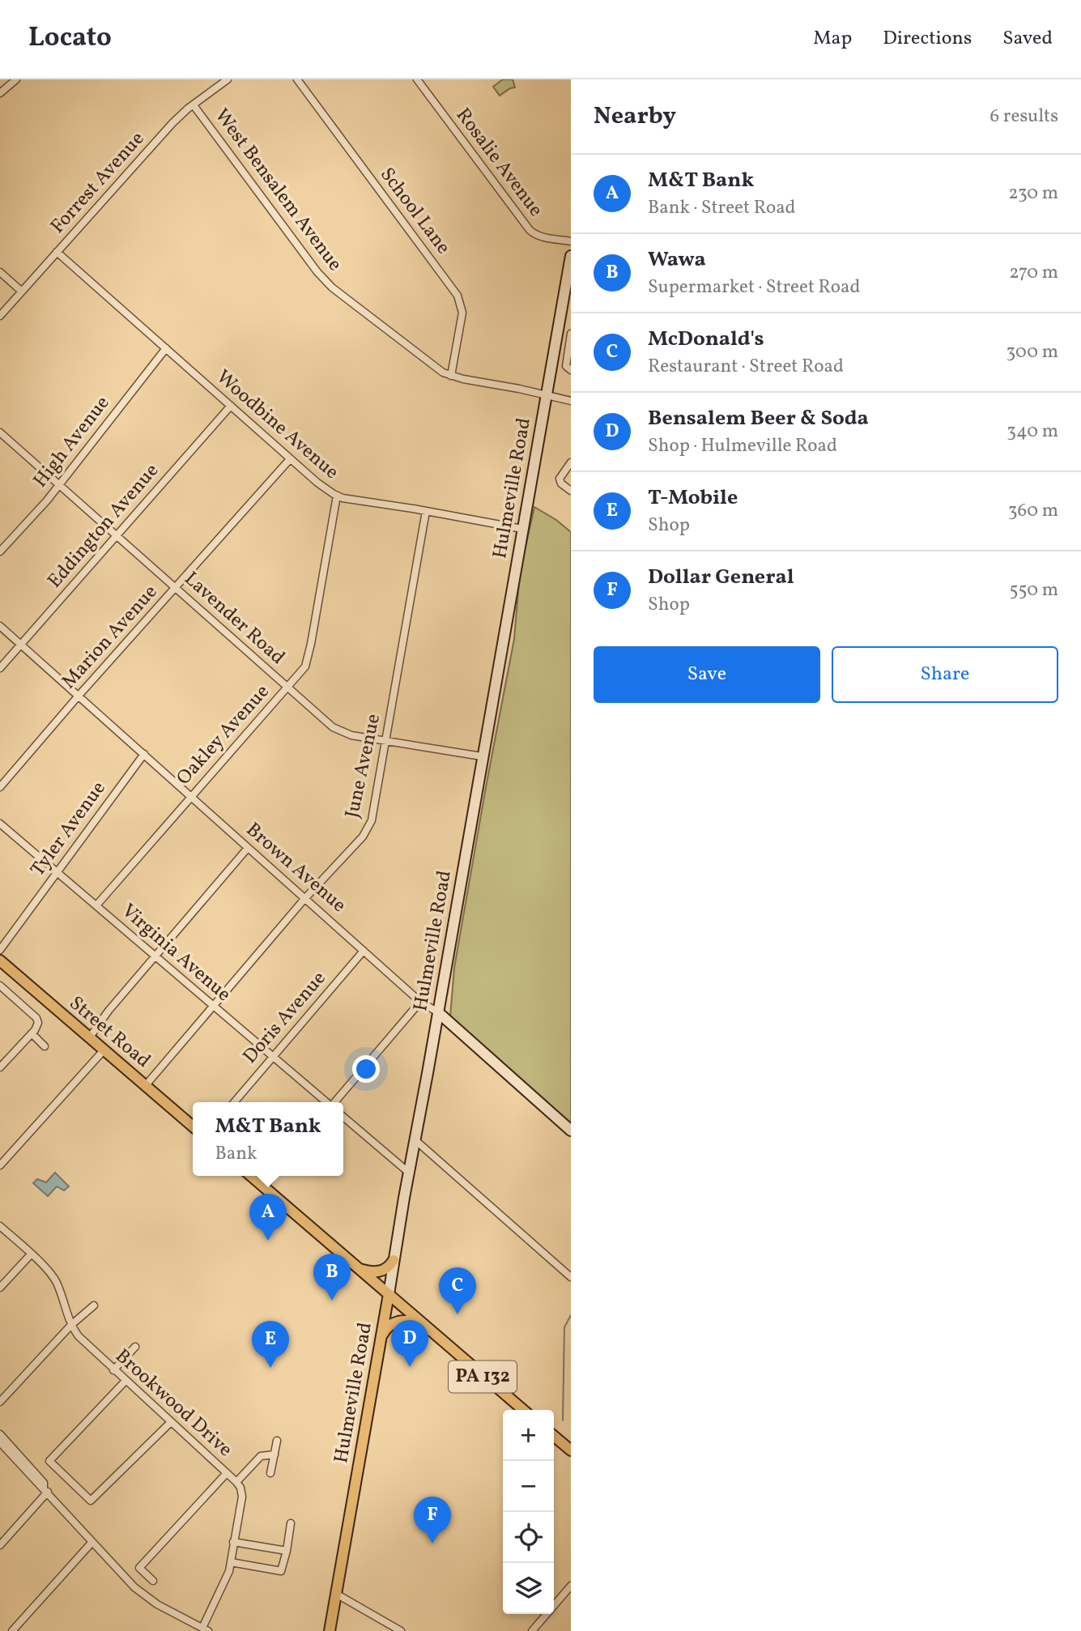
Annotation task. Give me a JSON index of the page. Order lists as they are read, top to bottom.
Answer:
{
  "streets": {
    "main road": [
      "Hulmeville Road",
      "Brown Avenue",
      "Street Road",
      "PA 132"
    ],
    "street": [
      "Rosalie Avenue",
      "Forrest Avenue",
      "West Bensalem Avenue",
      "School Lane",
      "Woodbine Avenue",
      "High Avenue",
      "Eddington Avenue",
      "Lavender Road",
      "Marion Avenue",
      "Oakley Avenue",
      "June Avenue",
      "Tyler Avenue",
      "Virginia Avenue",
      "Doris Avenue",
      "Brookwood Drive"
    ]
  },
  "crossings": [
    ["Forrest Avenue", "West Bensalem Avenue"],
    ["Forrest Avenue", "Woodbine Avenue"],
    ["West Bensalem Avenue", "School Lane"],
    ["West Bensalem Avenue", "Hulmeville Road"],
    ["Woodbine Avenue", "High Avenue"],
    ["Woodbine Avenue", "Hulmeville Road"],
    ["Woodbine Avenue", "Eddington Avenue"],
    ["Woodbine Avenue", "Marion Avenue"],
    ["Woodbine Avenue", "Oakley Avenue"],
    ["Woodbine Avenue", "June Avenue"],
    ["High Avenue", "Lavender Road"],
    ["Hulmeville Road", "Lavender Road"],
    ["Hulmeville Road", "Brown Avenue"],
    ["Hulmeville Road", "PA 132"],
    ["Eddington Avenue", "Lavender Road"],
    ["Eddington Avenue", "Brown Avenue"],
    ["Lavender Road", "Marion Avenue"],
    ["Lavender Road", "Oakley Avenue"],
    ["Lavender Road", "June Avenue"],
    ["Marion Avenue", "Brown Avenue"],
    ["Oakley Avenue", "Brown Avenue"],
    ["Oakley Avenue", "Virginia Avenue"],
    ["June Avenue", "Brown Avenue"],
    ["June Avenue", "Virginia Avenue"],
    ["June Avenue", "Street Road"],
    ["Tyler Avenue", "Brown Avenue"],
    ["Tyler Avenue", "Virginia Avenue"],
    ["Brown Avenue", "Doris Avenue"],
    ["Virginia Avenue", "Doris Avenue"]
  ],
  "page": {
    "header": "Locato",
    "nav": ["Map", "Directions", "Saved"],
    "heading": ["Nearby", "6 results"],
    "list": [
      {
        "mark": "A",
        "name": "M&T Bank",
        "note": "Bank · Street Road",
        "value": "230 m"
      },
      {
        "mark": "B",
        "name": "Wawa",
        "note": "Supermarket · Street Road",
        "value": "270 m"
      },
      {
        "mark": "C",
        "name": "McDonald's",
        "note": "Restaurant · Street Road",
        "value": "300 m"
      },
      {
        "mark": "D",
        "name": "Bensalem Beer & Soda",
        "note": "Shop · Hulmeville Road",
        "value": "340 m"
      },
      {
        "mark": "E",
        "name": "T-Mobile",
        "note": "Shop",
        "value": "360 m"
      },
      {
        "mark": "F",
        "name": "Dollar General",
        "note": "Shop",
        "value": "550 m"
      }
    ],
    "buttons": ["Save", "Share"],
    "popup": ["M&T Bank", "Bank"],
    "pins": [
      "A",
      "B",
      "C",
      "D",
      "E",
      "F"
    ],
    "map_buttons": ["+", "−"]
  }
}
